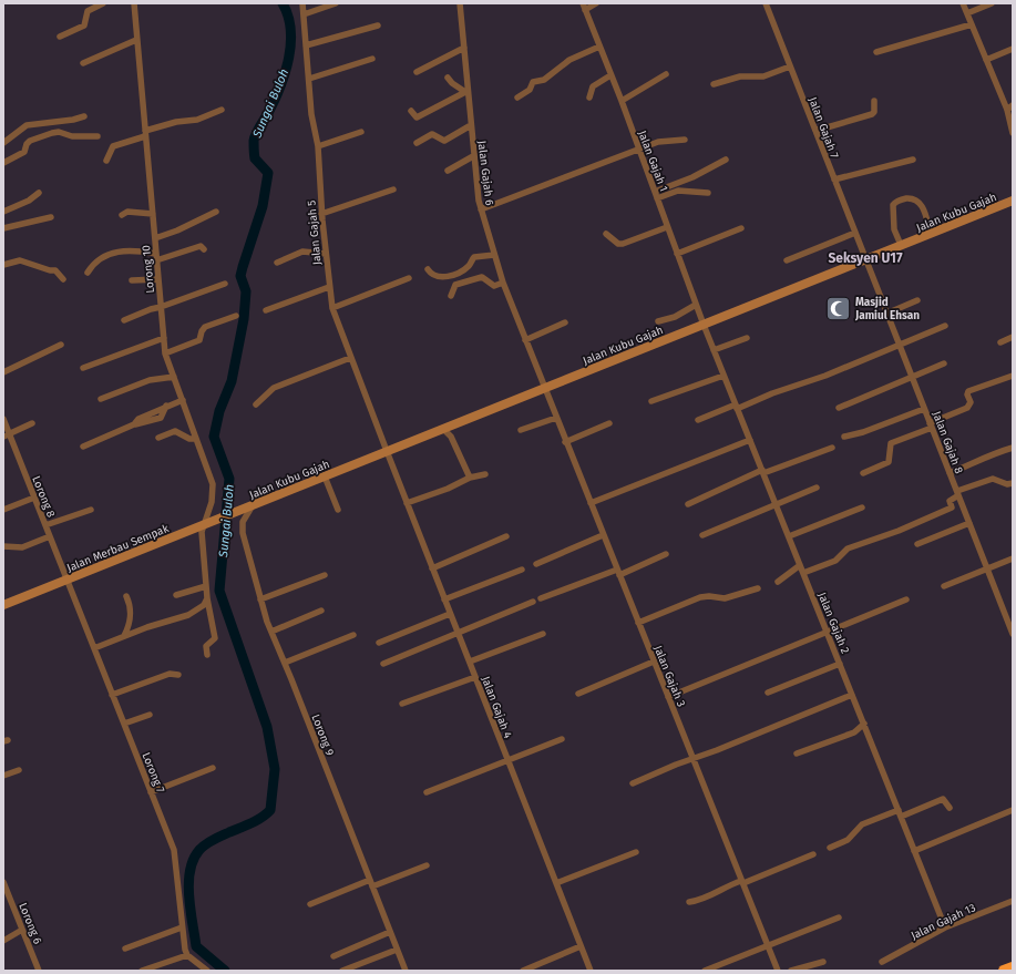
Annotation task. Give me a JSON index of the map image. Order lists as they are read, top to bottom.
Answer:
{
  "streets": {
    "street": [
      "Jalan Gajah 7",
      "Jalan Gajah 1",
      "Jalan Gajah 6",
      "Jalan Kubu Gajah",
      "Jalan Gajah 5",
      "Lorong 10",
      "Jalan Gajah 8",
      "Lorong 8",
      "Jalan Merbau Sempak",
      "Jalan Gajah 2",
      "Jalan Gajah 3",
      "Jalan Gajah 4",
      "Lorong 9",
      "Lorong 7",
      "Jalan Gajah 13",
      "Lorong 6"
    ]
  },
  "crossings": [
    ["Jalan Gajah 7", "Jalan Kubu Gajah"],
    ["Jalan Gajah 7", "Jalan Gajah 8"],
    ["Jalan Gajah 1", "Jalan Kubu Gajah"],
    ["Jalan Gajah 1", "Jalan Gajah 2"],
    ["Jalan Gajah 6", "Jalan Kubu Gajah"],
    ["Jalan Gajah 6", "Jalan Gajah 3"],
    ["Jalan Kubu Gajah", "Jalan Gajah 5"],
    ["Jalan Kubu Gajah", "Jalan Gajah 8"],
    ["Jalan Kubu Gajah", "Jalan Merbau Sempak"],
    ["Jalan Kubu Gajah", "Jalan Gajah 2"],
    ["Jalan Kubu Gajah", "Jalan Gajah 3"],
    ["Jalan Kubu Gajah", "Jalan Gajah 4"],
    ["Jalan Kubu Gajah", "Lorong 9"],
    ["Jalan Gajah 5", "Jalan Gajah 4"],
    ["Lorong 10", "Jalan Merbau Sempak"],
    ["Lorong 8", "Jalan Merbau Sempak"],
    ["Lorong 8", "Lorong 7"],
    ["Jalan Merbau Sempak", "Lorong 7"],
    ["Jalan Gajah 2", "Jalan Gajah 13"]
  ],
  "districts": ["Seksyen U17"],
  "water": ["Sungai Buloh"],
  "places": {
    "mosque": ["Masjid Jamiul Ehsan"]
  }
}
